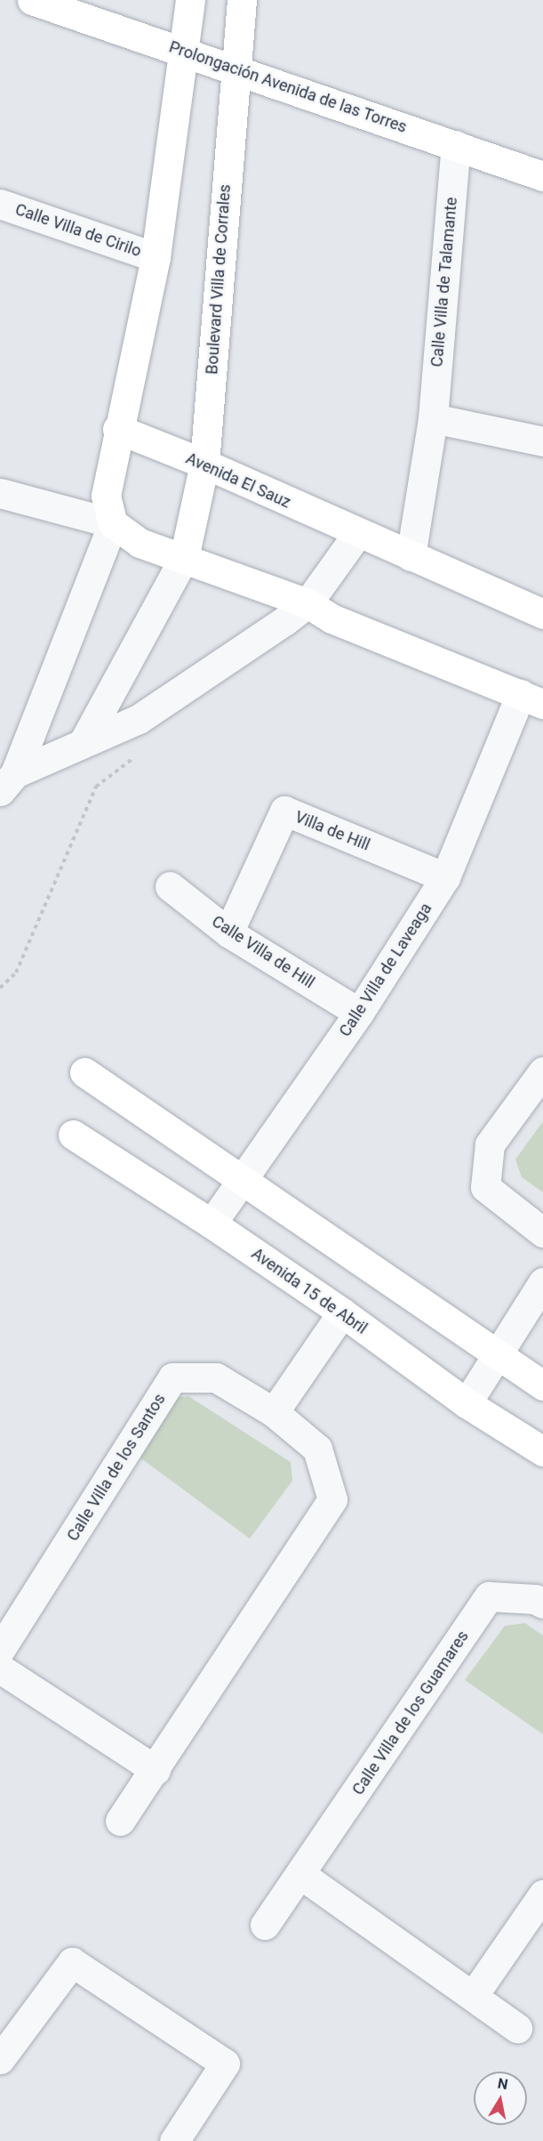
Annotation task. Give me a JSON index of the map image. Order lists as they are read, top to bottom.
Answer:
{
  "streets": {
    "main road": [
      "Prolongación Avenida de las Torres",
      "Boulevard Villa de Corrales",
      "Avenida El Sauz",
      "Avenida 15 de Abril"
    ],
    "street": [
      "Calle Villa de Cirilo",
      "Calle Villa de Talamante",
      "Villa de Hill",
      "Calle Villa de Hill",
      "Calle Villa de Laveaga",
      "Calle Villa de los Santos",
      "Calle Villa de los Guamares"
    ]
  },
  "crossings": [
    ["Prolongación Avenida de las Torres", "Boulevard Villa de Corrales"],
    ["Prolongación Avenida de las Torres", "Calle Villa de Talamante"],
    ["Boulevard Villa de Corrales", "Avenida El Sauz"],
    ["Calle Villa de Talamante", "Avenida El Sauz"],
    ["Villa de Hill", "Calle Villa de Hill"],
    ["Villa de Hill", "Calle Villa de Laveaga"],
    ["Calle Villa de Hill", "Calle Villa de Laveaga"],
    ["Calle Villa de Laveaga", "Avenida 15 de Abril"]
  ],
  "north": "top"
}
